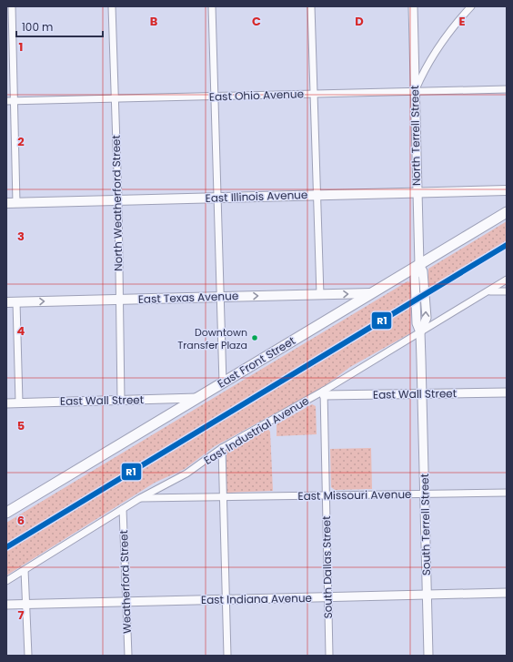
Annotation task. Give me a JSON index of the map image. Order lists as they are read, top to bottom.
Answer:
{
  "streets": {
    "main road": ["East Illinois Avenue", "East Texas Avenue", "East Front Street"],
    "street": [
      "East Ohio Avenue",
      "North Terrell Street",
      "North Weatherford Street",
      "East Wall Street",
      "East Industrial Avenue",
      "East Missouri Avenue",
      "South Terrell Street",
      "South Dallas Street",
      "Weatherford Street",
      "East Indiana Avenue"
    ]
  },
  "crossings": [
    ["East Ohio Avenue", "North Terrell Street"],
    ["East Ohio Avenue", "North Weatherford Street"],
    ["North Terrell Street", "East Illinois Avenue"],
    ["North Terrell Street", "East Front Street"],
    ["North Terrell Street", "East Wall Street"],
    ["North Terrell Street", "East Industrial Avenue"],
    ["North Terrell Street", "South Terrell Street"],
    ["East Illinois Avenue", "North Weatherford Street"],
    ["North Weatherford Street", "East Texas Avenue"],
    ["North Weatherford Street", "East Wall Street"],
    ["East Texas Avenue", "East Front Street"],
    ["East Front Street", "East Wall Street"],
    ["East Wall Street", "East Industrial Avenue"],
    ["East Wall Street", "South Terrell Street"],
    ["East Wall Street", "South Dallas Street"],
    ["East Industrial Avenue", "East Missouri Avenue"],
    ["East Industrial Avenue", "South Dallas Street"],
    ["East Industrial Avenue", "Weatherford Street"],
    ["East Missouri Avenue", "South Terrell Street"],
    ["East Missouri Avenue", "South Dallas Street"],
    ["South Terrell Street", "East Indiana Avenue"],
    ["South Dallas Street", "East Indiana Avenue"],
    ["Weatherford Street", "East Indiana Avenue"]
  ],
  "one_way": ["East Texas Avenue"],
  "places": ["Downtown Transfer Plaza"],
  "lines": ["transit line R1"],
  "scale_bar": "100 m",
  "grid": {
    "columns": [
      "B",
      "C",
      "D",
      "E"
    ],
    "rows": [
      "1",
      "2",
      "3",
      "4",
      "5",
      "6",
      "7"
    ]
  }
}
